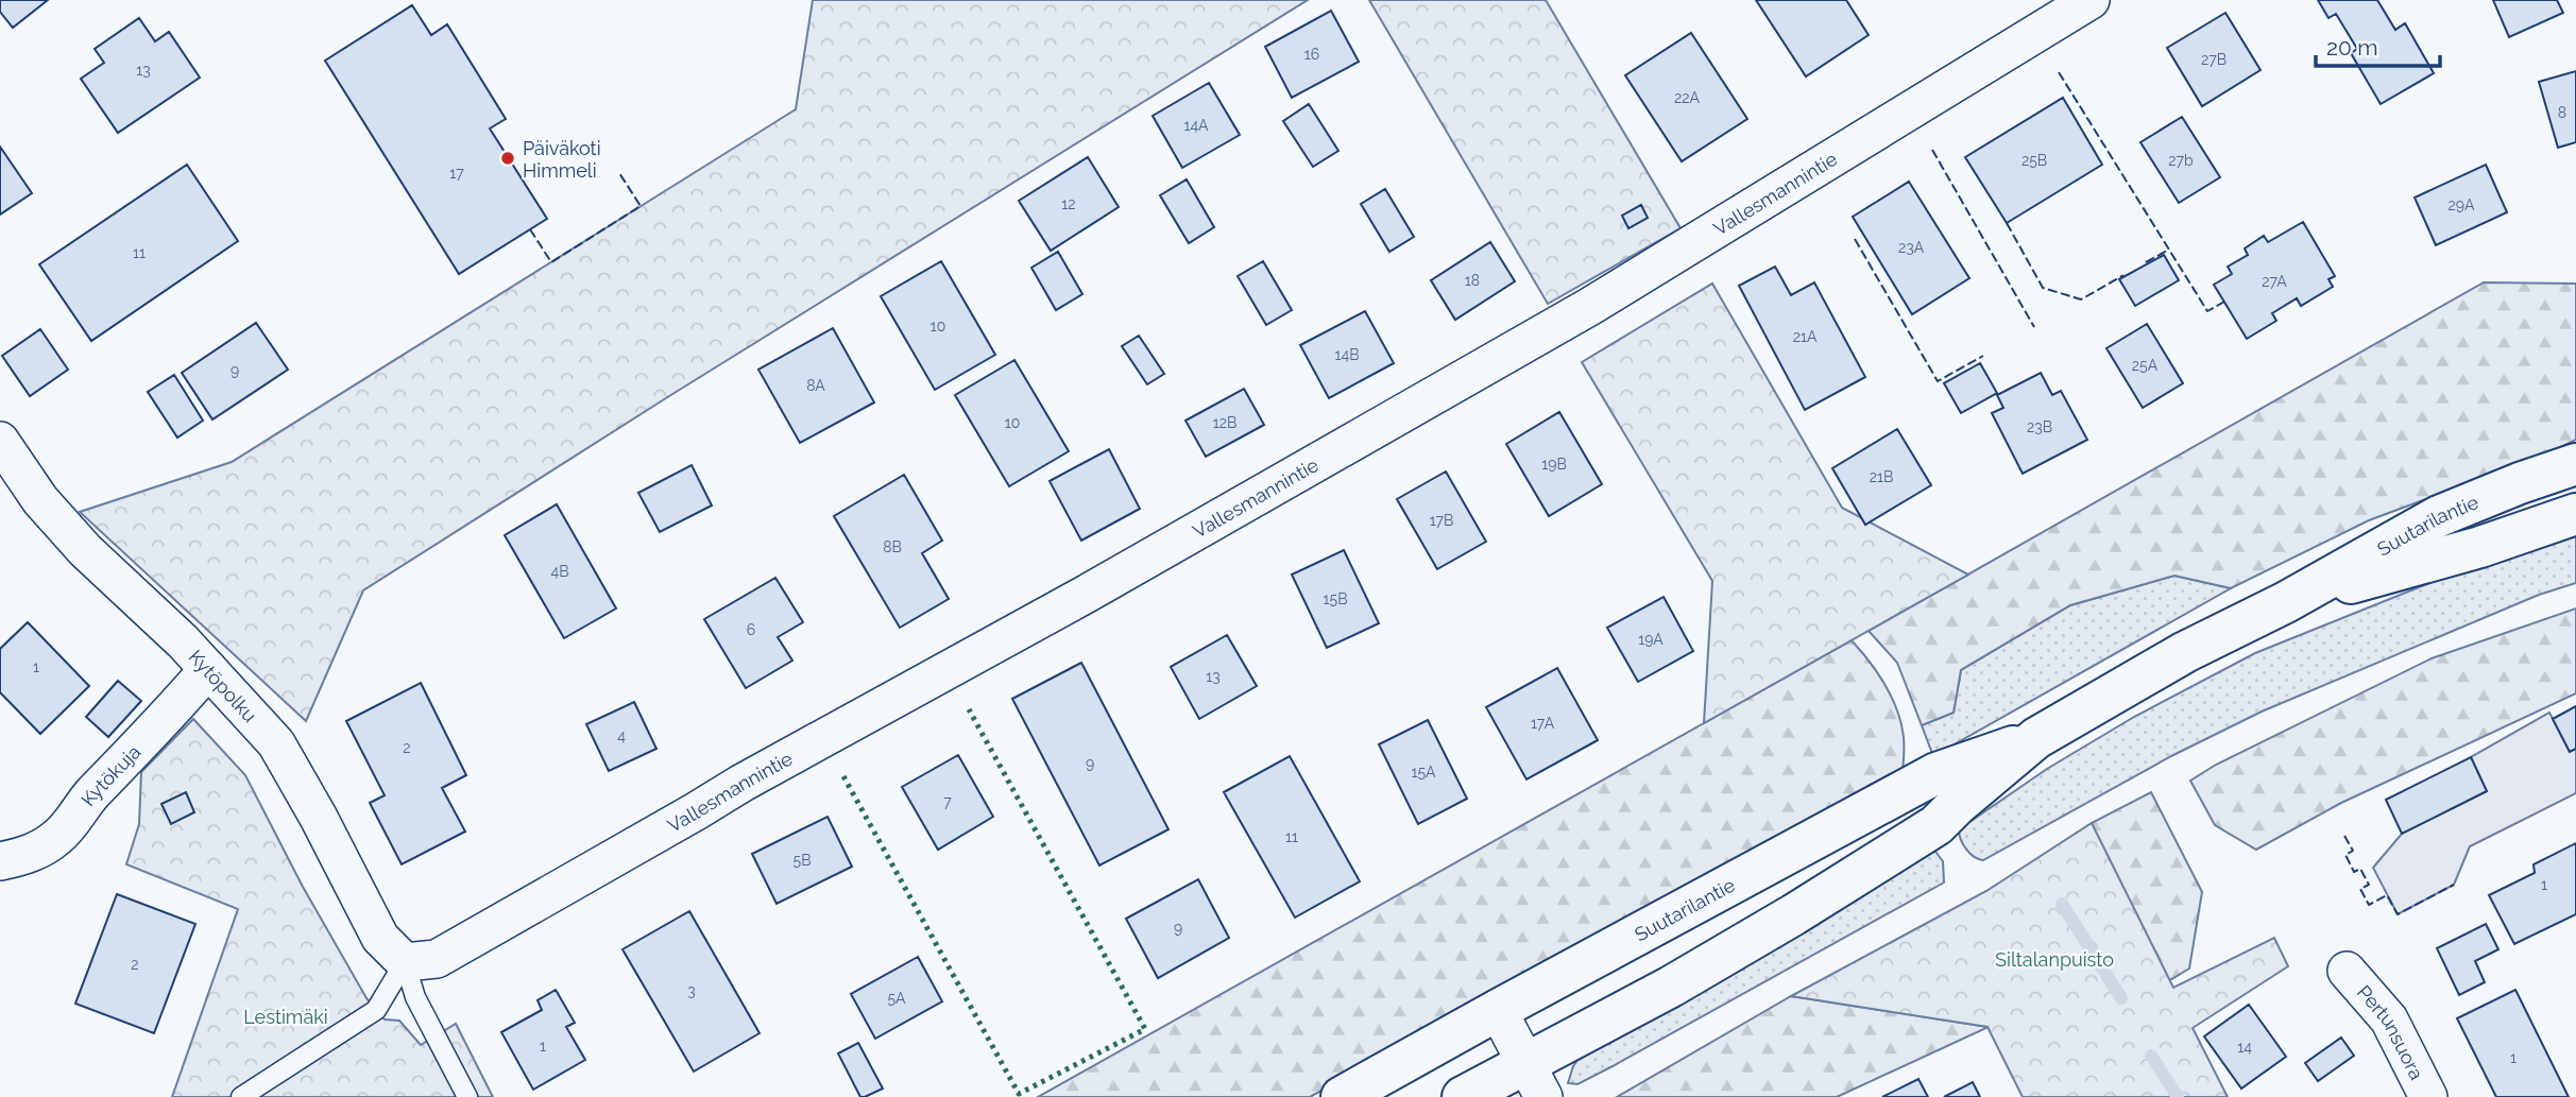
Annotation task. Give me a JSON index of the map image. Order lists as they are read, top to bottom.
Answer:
{
  "streets": {
    "main road": ["Suutarilantie"],
    "street": [
      "Vallesmannintie",
      "Kytöpolku",
      "Kytökuja",
      "Pertunsuora"
    ]
  },
  "crossings": [
    ["Vallesmannintie", "Kytöpolku"],
    ["Kytöpolku", "Kytökuja"]
  ],
  "parks": ["Siltalanpuisto", "Lestimäki"],
  "places": ["Päiväkoti Himmeli"],
  "house_numbers": [
    "16",
    "27B",
    "13",
    "22A",
    "8",
    "14A",
    "25B",
    "27b",
    "17",
    "12",
    "29A",
    "23A",
    "11",
    "18",
    "27A",
    "10",
    "21A",
    "14B",
    "25A",
    "9",
    "8A",
    "10",
    "12B",
    "23B",
    "19B",
    "21B",
    "17B",
    "8B",
    "4B",
    "15B",
    "6",
    "19A",
    "1",
    "13",
    "17A",
    "4",
    "2",
    "9",
    "15A",
    "7",
    "11",
    "5B",
    "1",
    "9",
    "2",
    "3",
    "5A",
    "1",
    "14",
    "1"
  ],
  "scale_bar": "20 m"
}
